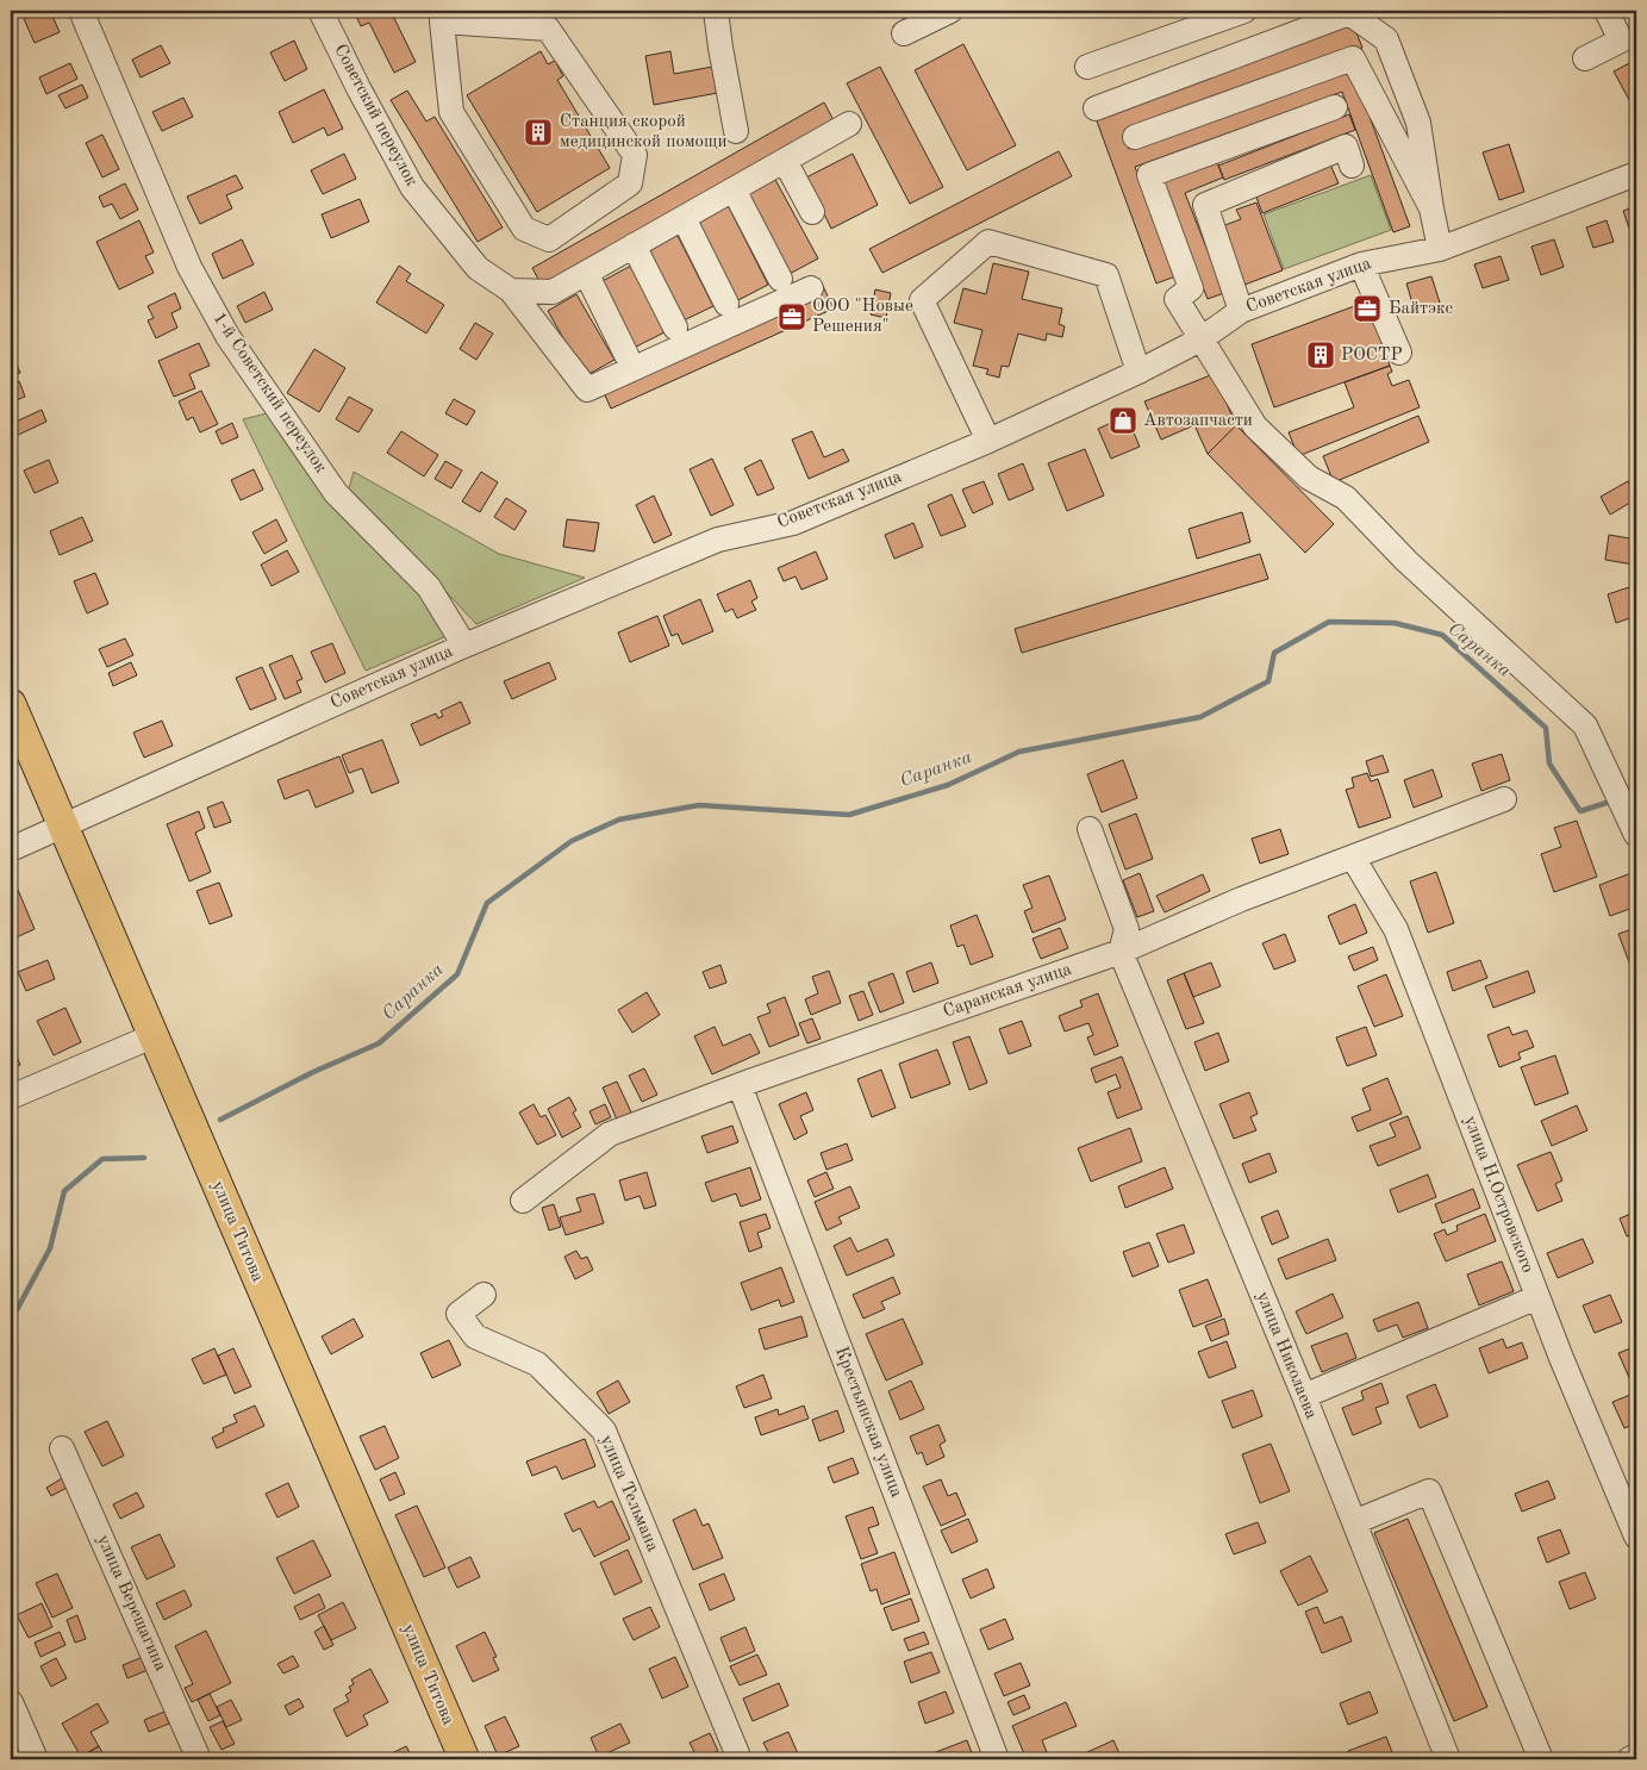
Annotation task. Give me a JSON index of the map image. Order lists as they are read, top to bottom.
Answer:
{
  "streets": {
    "main road": ["улица Титова"],
    "street": [
      "Советский переулок",
      "Советская улица",
      "1-й Советский переулок",
      "Саранская улица",
      "улица Н.Островского",
      "улица Николаева",
      "Крестьянская улица",
      "улица Тельмана",
      "улица Верещагина"
    ]
  },
  "crossings": [
    ["Советская улица", "1-й Советский переулок"],
    ["Советская улица", "улица Титова"],
    ["Саранская улица", "улица Н.Островского"],
    ["Саранская улица", "улица Николаева"],
    ["Саранская улица", "Крестьянская улица"]
  ],
  "water": ["Саранка"],
  "places": {
    "building": ["Станция скорой медицинской помощи", "РОСТР"],
    "office": ["Байтэкс", "ООО \"Новые Решения\""],
    "shop": ["Автозапчасти"]
  }
}
